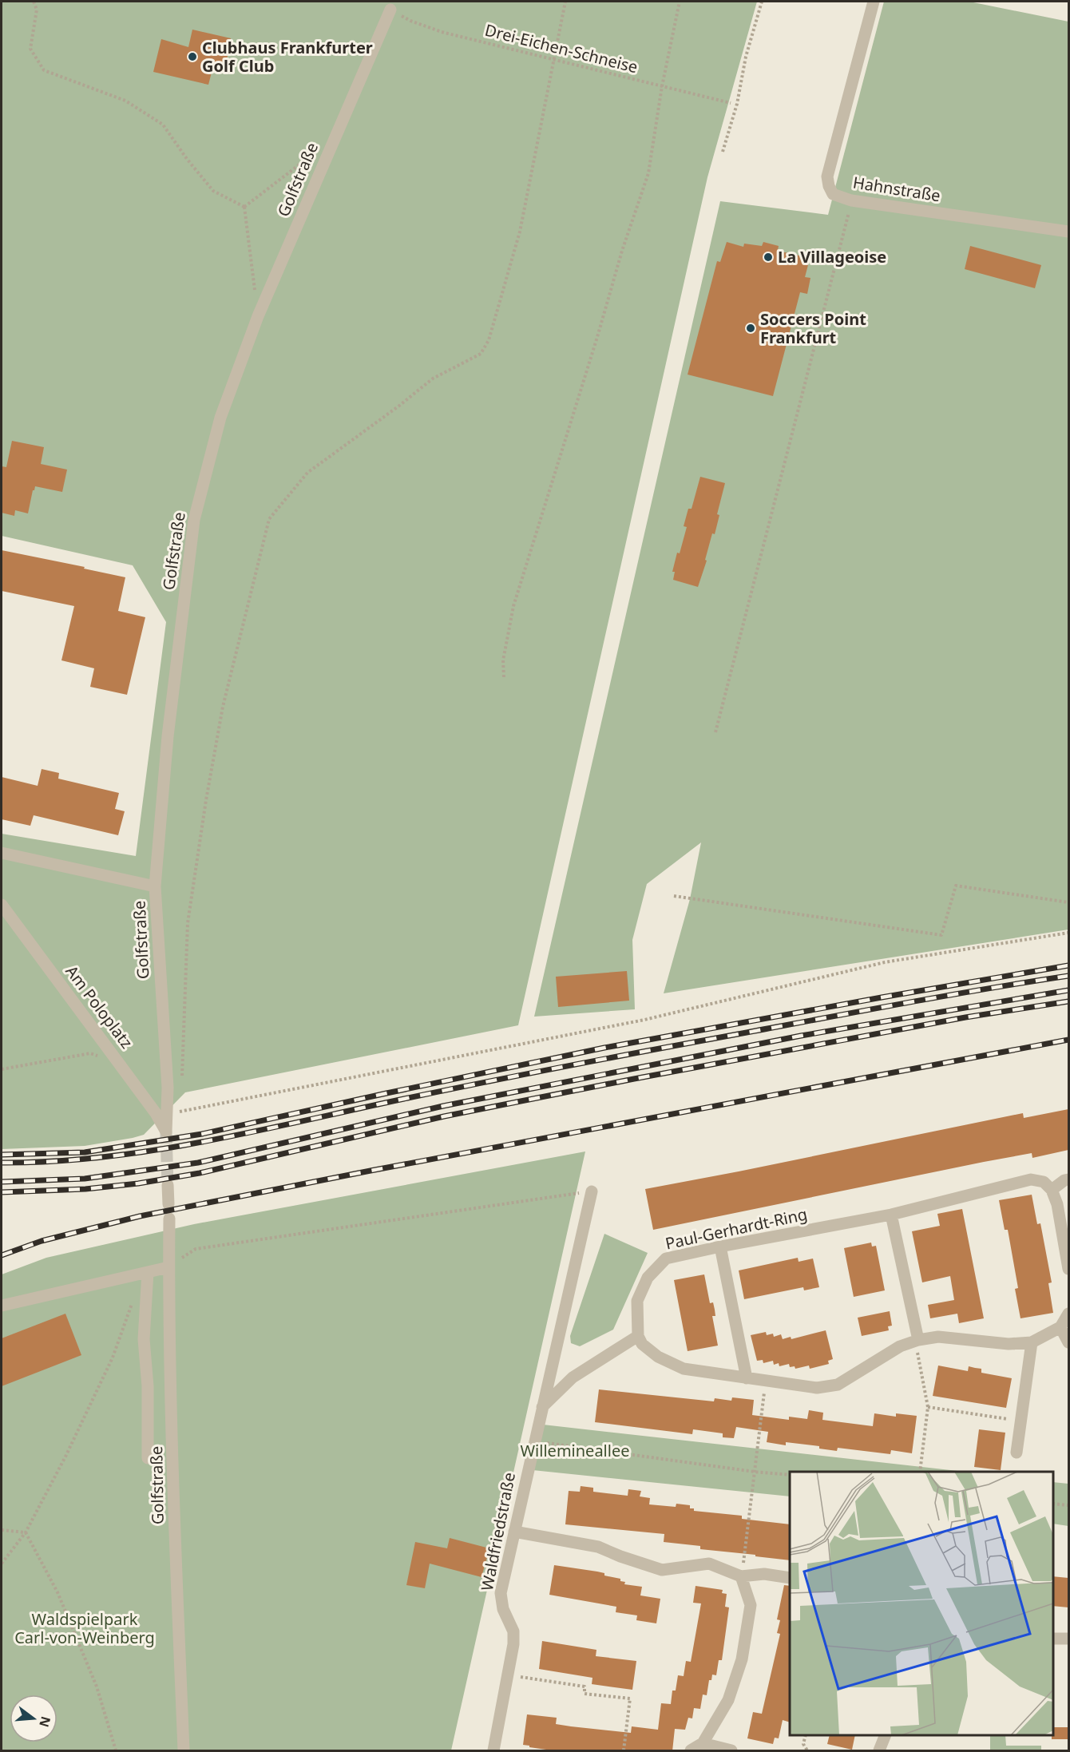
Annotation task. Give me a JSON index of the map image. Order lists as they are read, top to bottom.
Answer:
{
  "streets": {
    "street": [
      "Golfstraße",
      "Hahnstraße",
      "Am Poloplatz",
      "Paul-Gerhardt-Ring",
      "Waldfriedstraße"
    ],
    "path": ["Drei-Eichen-Schneise"]
  },
  "crossings": [
    ["Drei-Eichen-Schneise", "Golfstraße"],
    ["Golfstraße", "Am Poloplatz"]
  ],
  "parks": ["Willemineallee", "Waldspielpark Carl-von-Weinberg"],
  "places": ["Clubhaus Frankfurter Golf Club", "La Villageoise", "Soccers Point Frankfurt"],
  "north": "right"
}
